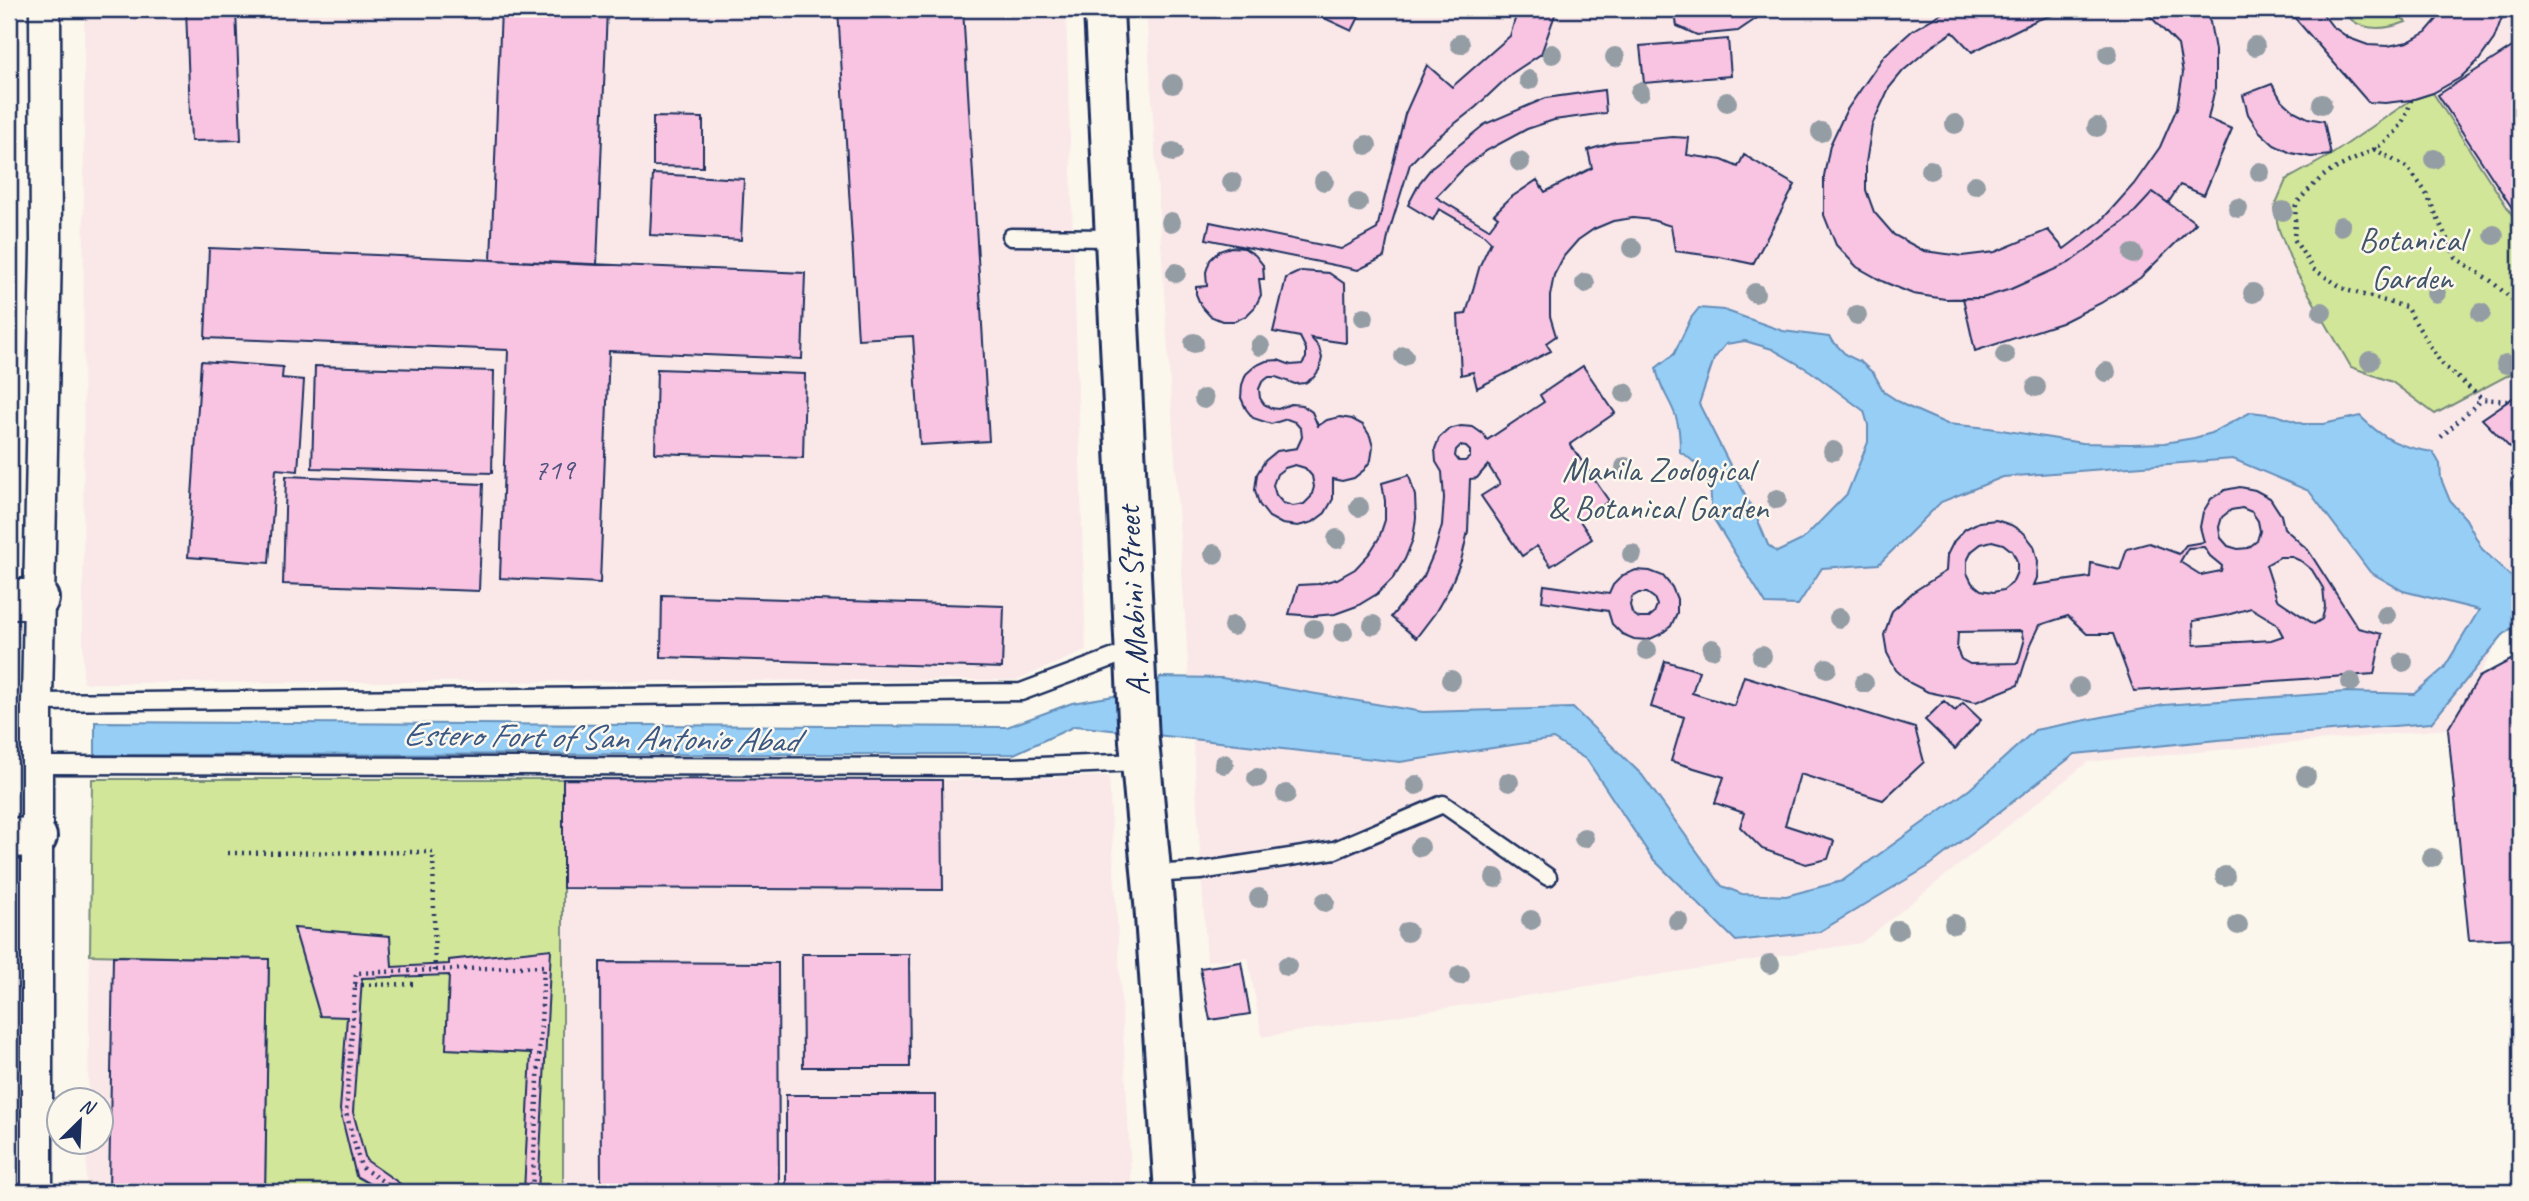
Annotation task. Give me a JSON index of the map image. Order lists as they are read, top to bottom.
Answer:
{
  "streets": {
    "main road": ["A. Mabini Street"]
  },
  "water": ["Estero Fort of San Antonio Abad"],
  "parks": ["Botanical Garden", "Manila Zoological & Botanical Garden"],
  "house_numbers": ["719"],
  "north": "top right"
}
